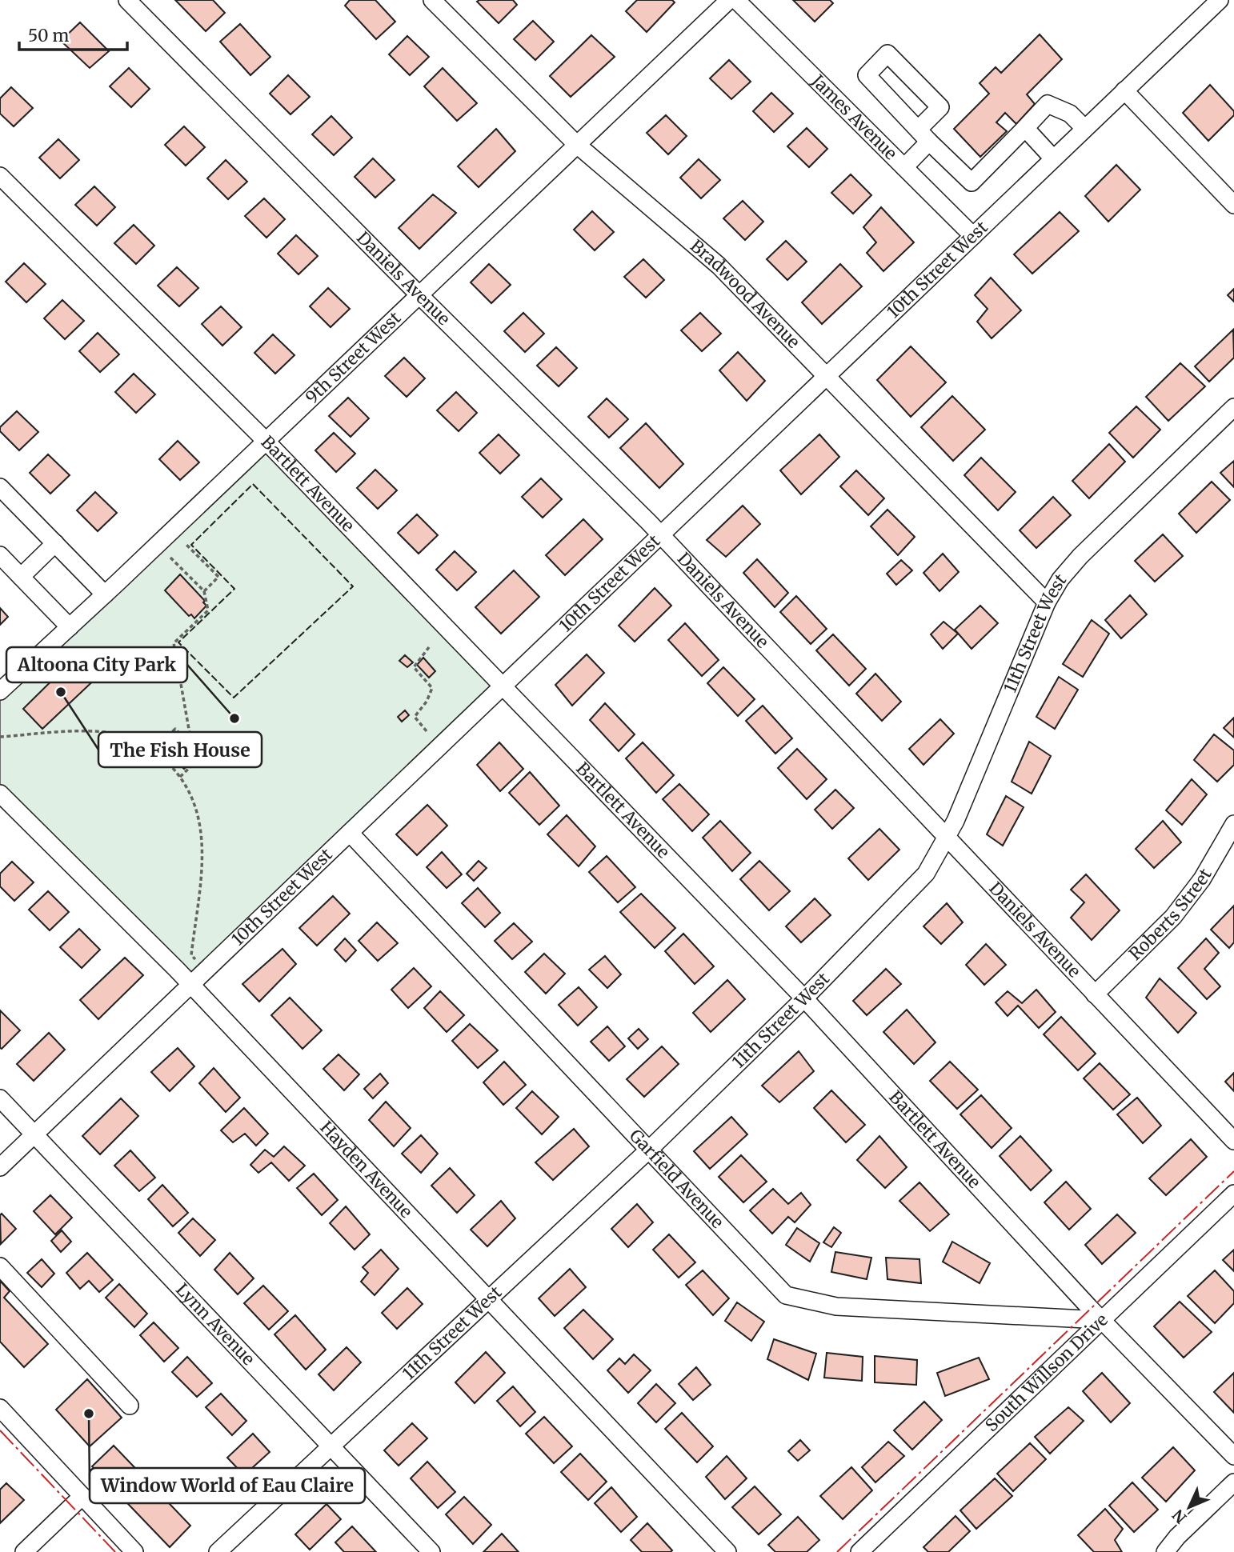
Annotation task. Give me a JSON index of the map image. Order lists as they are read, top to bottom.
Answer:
{
  "streets": {
    "street": [
      "James Avenue",
      "10th Street West",
      "Daniels Avenue",
      "Bradwood Avenue",
      "9th Street West",
      "Bartlett Avenue",
      "11th Street West",
      "Roberts Street",
      "Hayden Avenue",
      "Garfield Avenue",
      "Lynn Avenue",
      "South Willson Drive"
    ]
  },
  "crossings": [
    ["James Avenue", "10th Street West"],
    ["10th Street West", "Daniels Avenue"],
    ["10th Street West", "Bradwood Avenue"],
    ["10th Street West", "Bartlett Avenue"],
    ["10th Street West", "Hayden Avenue"],
    ["10th Street West", "Garfield Avenue"],
    ["10th Street West", "Lynn Avenue"],
    ["Daniels Avenue", "9th Street West"],
    ["Daniels Avenue", "11th Street West"],
    ["Daniels Avenue", "Roberts Street"],
    ["Bradwood Avenue", "9th Street West"],
    ["Bradwood Avenue", "11th Street West"],
    ["9th Street West", "Bartlett Avenue"],
    ["Bartlett Avenue", "11th Street West"],
    ["Bartlett Avenue", "Garfield Avenue"],
    ["Bartlett Avenue", "South Willson Drive"],
    ["11th Street West", "Hayden Avenue"],
    ["11th Street West", "Garfield Avenue"],
    ["11th Street West", "Lynn Avenue"],
    ["Garfield Avenue", "South Willson Drive"]
  ],
  "places": ["The Fish House", "Altoona City Park", "Window World of Eau Claire"],
  "scale_bar": "50 m",
  "north": "bottom left"
}
